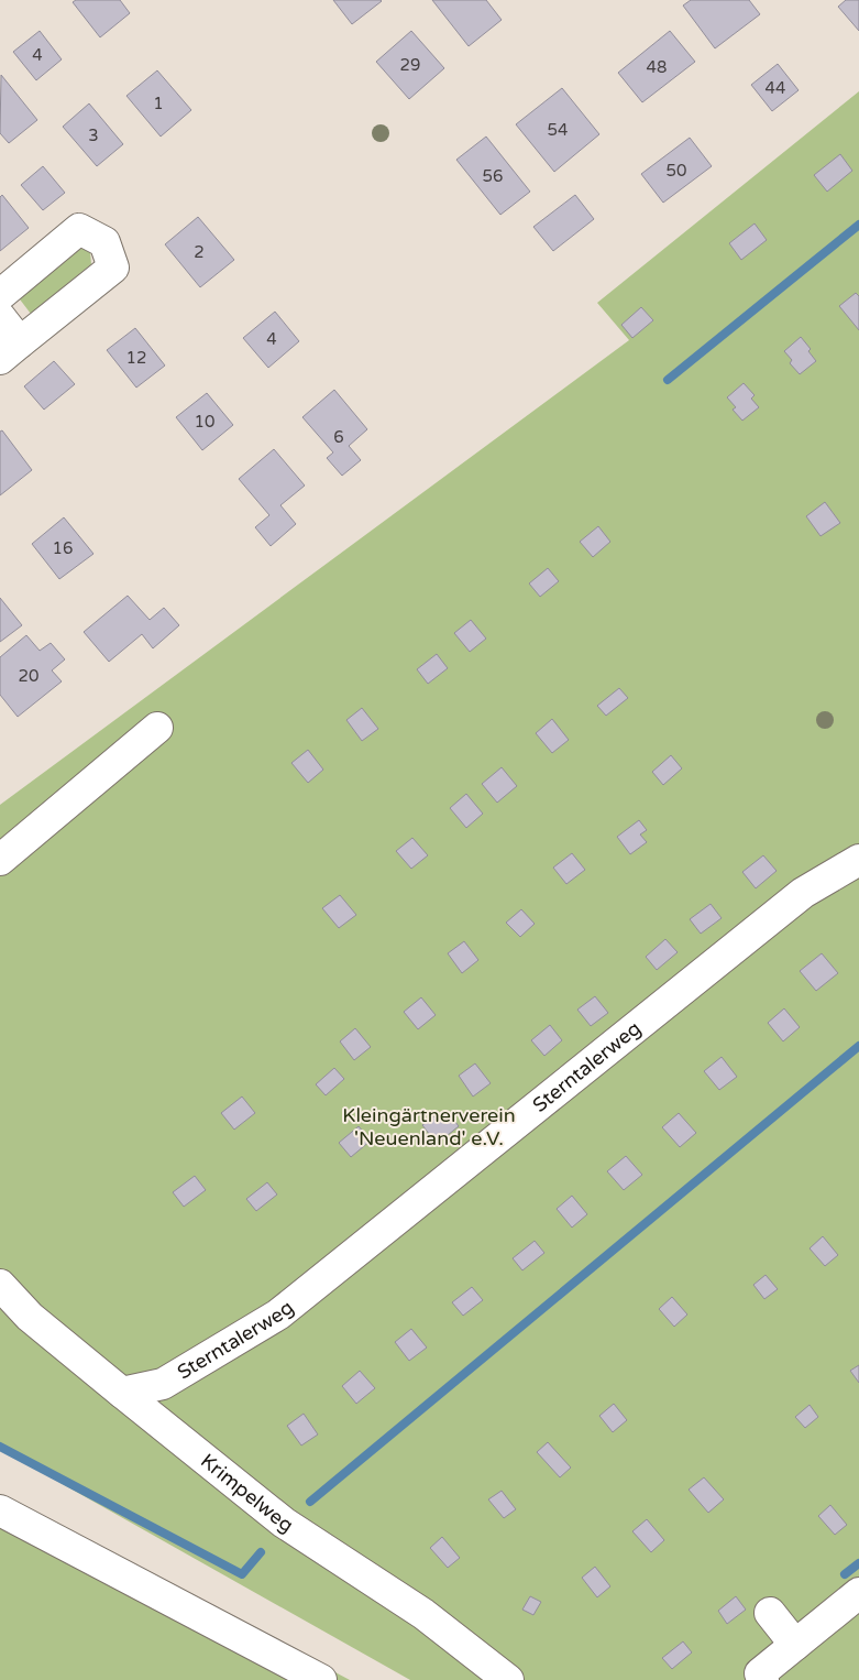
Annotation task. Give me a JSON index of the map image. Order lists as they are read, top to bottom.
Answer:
{
  "streets": {
    "street": ["Sterntalerweg", "Krimpelweg"]
  },
  "crossings": [
    ["Sterntalerweg", "Krimpelweg"]
  ],
  "parks": ["Kleingärtnerverein 'Neuenland' e.V."],
  "house_numbers": [
    "4",
    "29",
    "48",
    "44",
    "1",
    "54",
    "3",
    "50",
    "56",
    "2",
    "4",
    "12",
    "10",
    "6",
    "16",
    "20"
  ]
}
